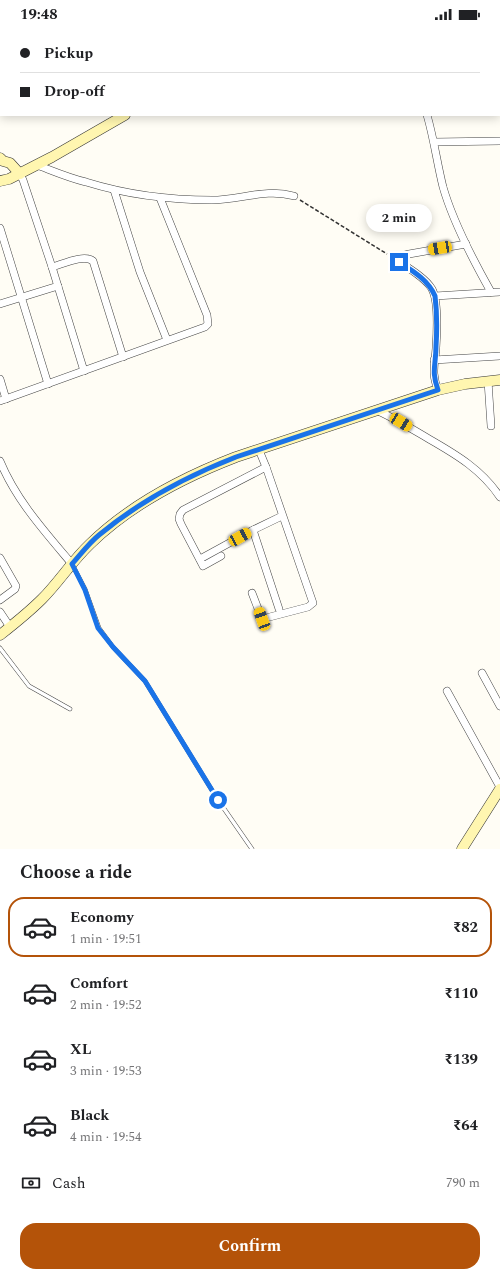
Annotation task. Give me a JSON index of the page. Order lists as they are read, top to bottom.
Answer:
{
  "page": {
    "status": "19:48",
    "banner": ["Pickup", "Drop-off"],
    "bubble": "2 min",
    "heading": "Choose a ride",
    "list": [
      {
        "name": "Economy",
        "note": "1 min · 19:51",
        "value": "₹82"
      },
      {
        "name": "Comfort",
        "note": "2 min · 19:52",
        "value": "₹110"
      },
      {
        "name": "XL",
        "note": "3 min · 19:53",
        "value": "₹139"
      },
      {
        "name": "Black",
        "note": "4 min · 19:54",
        "value": "₹64"
      }
    ],
    "pay": ["Cash", "790 m"],
    "buttons": "Confirm"
  }
}
